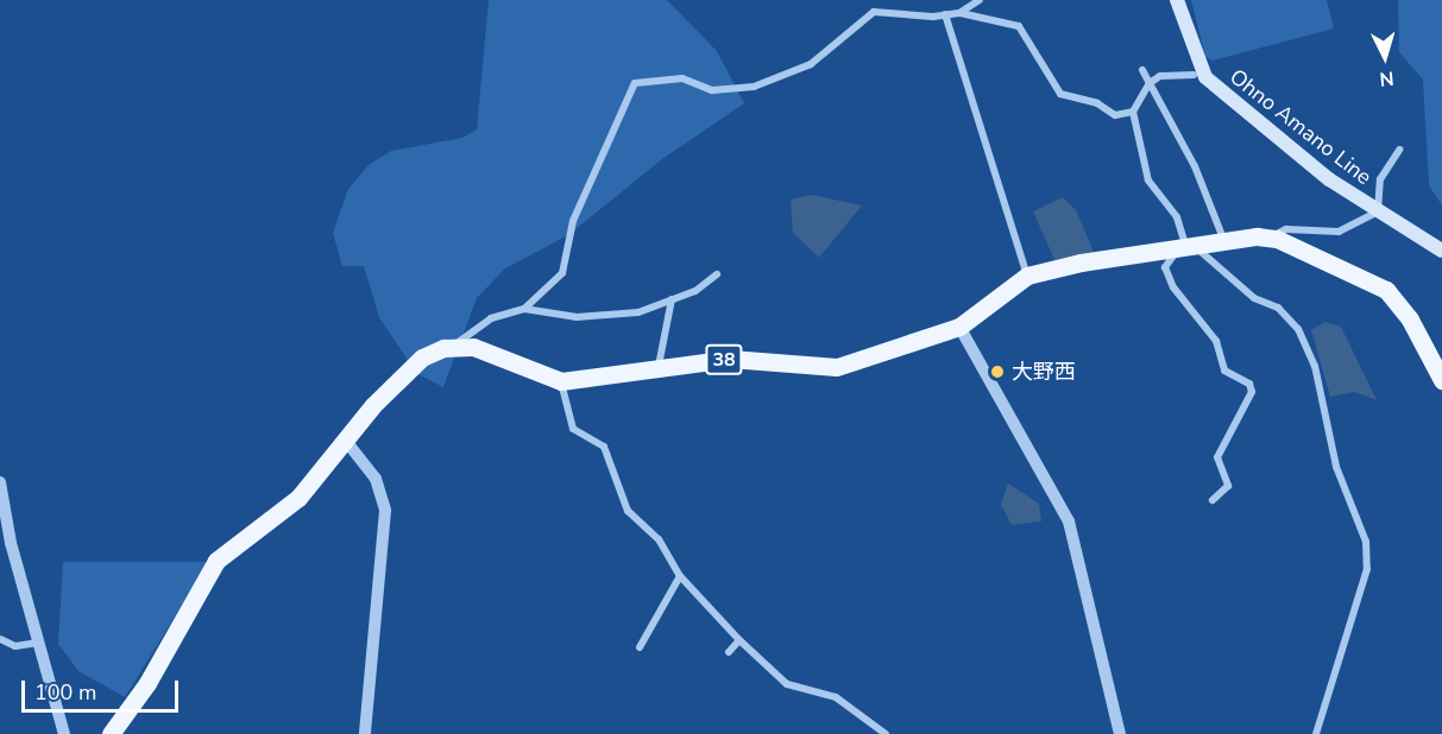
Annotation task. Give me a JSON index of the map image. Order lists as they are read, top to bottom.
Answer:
{
  "streets": {
    "main road": ["Ohno Amano Line", "38"]
  },
  "places": ["大野西"],
  "scale_bar": "100 m",
  "north": "bottom"
}
